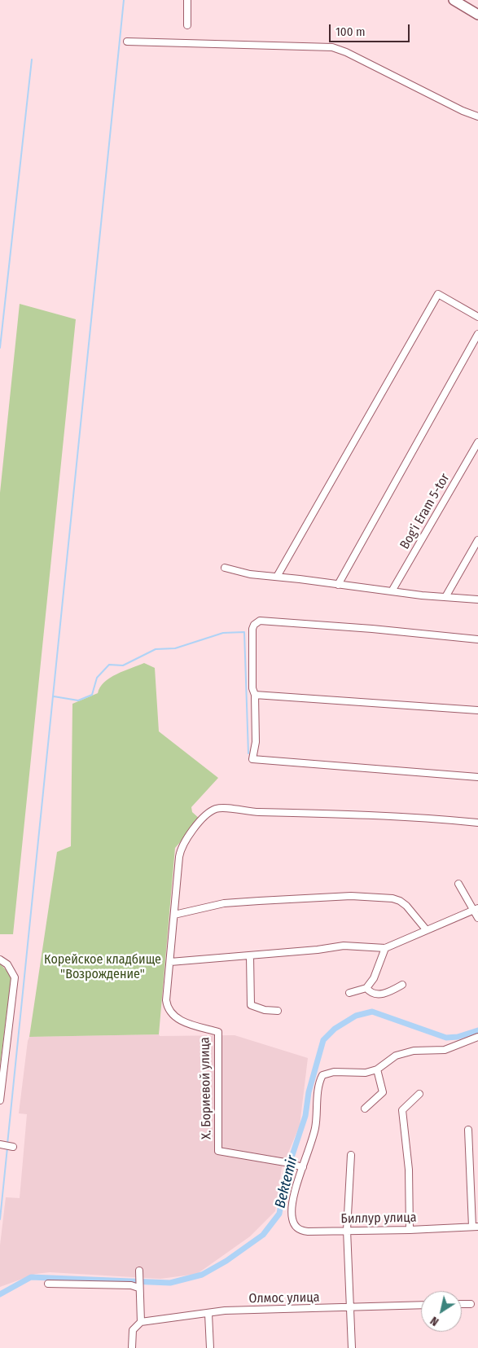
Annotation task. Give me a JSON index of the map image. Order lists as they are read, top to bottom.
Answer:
{
  "streets": {
    "street": [
      "Bog'i Eram 5-tor",
      "Х. Бориевой улица",
      "Биллур улица",
      "Олмос улица"
    ]
  },
  "crossings": [
    ["Х. Бориевой улица", "Биллур улица"]
  ],
  "water": ["Bektemir"],
  "parks": ["Корейское кладбище \"Возрождение\""],
  "scale_bar": "100 m",
  "north": "bottom left"
}
